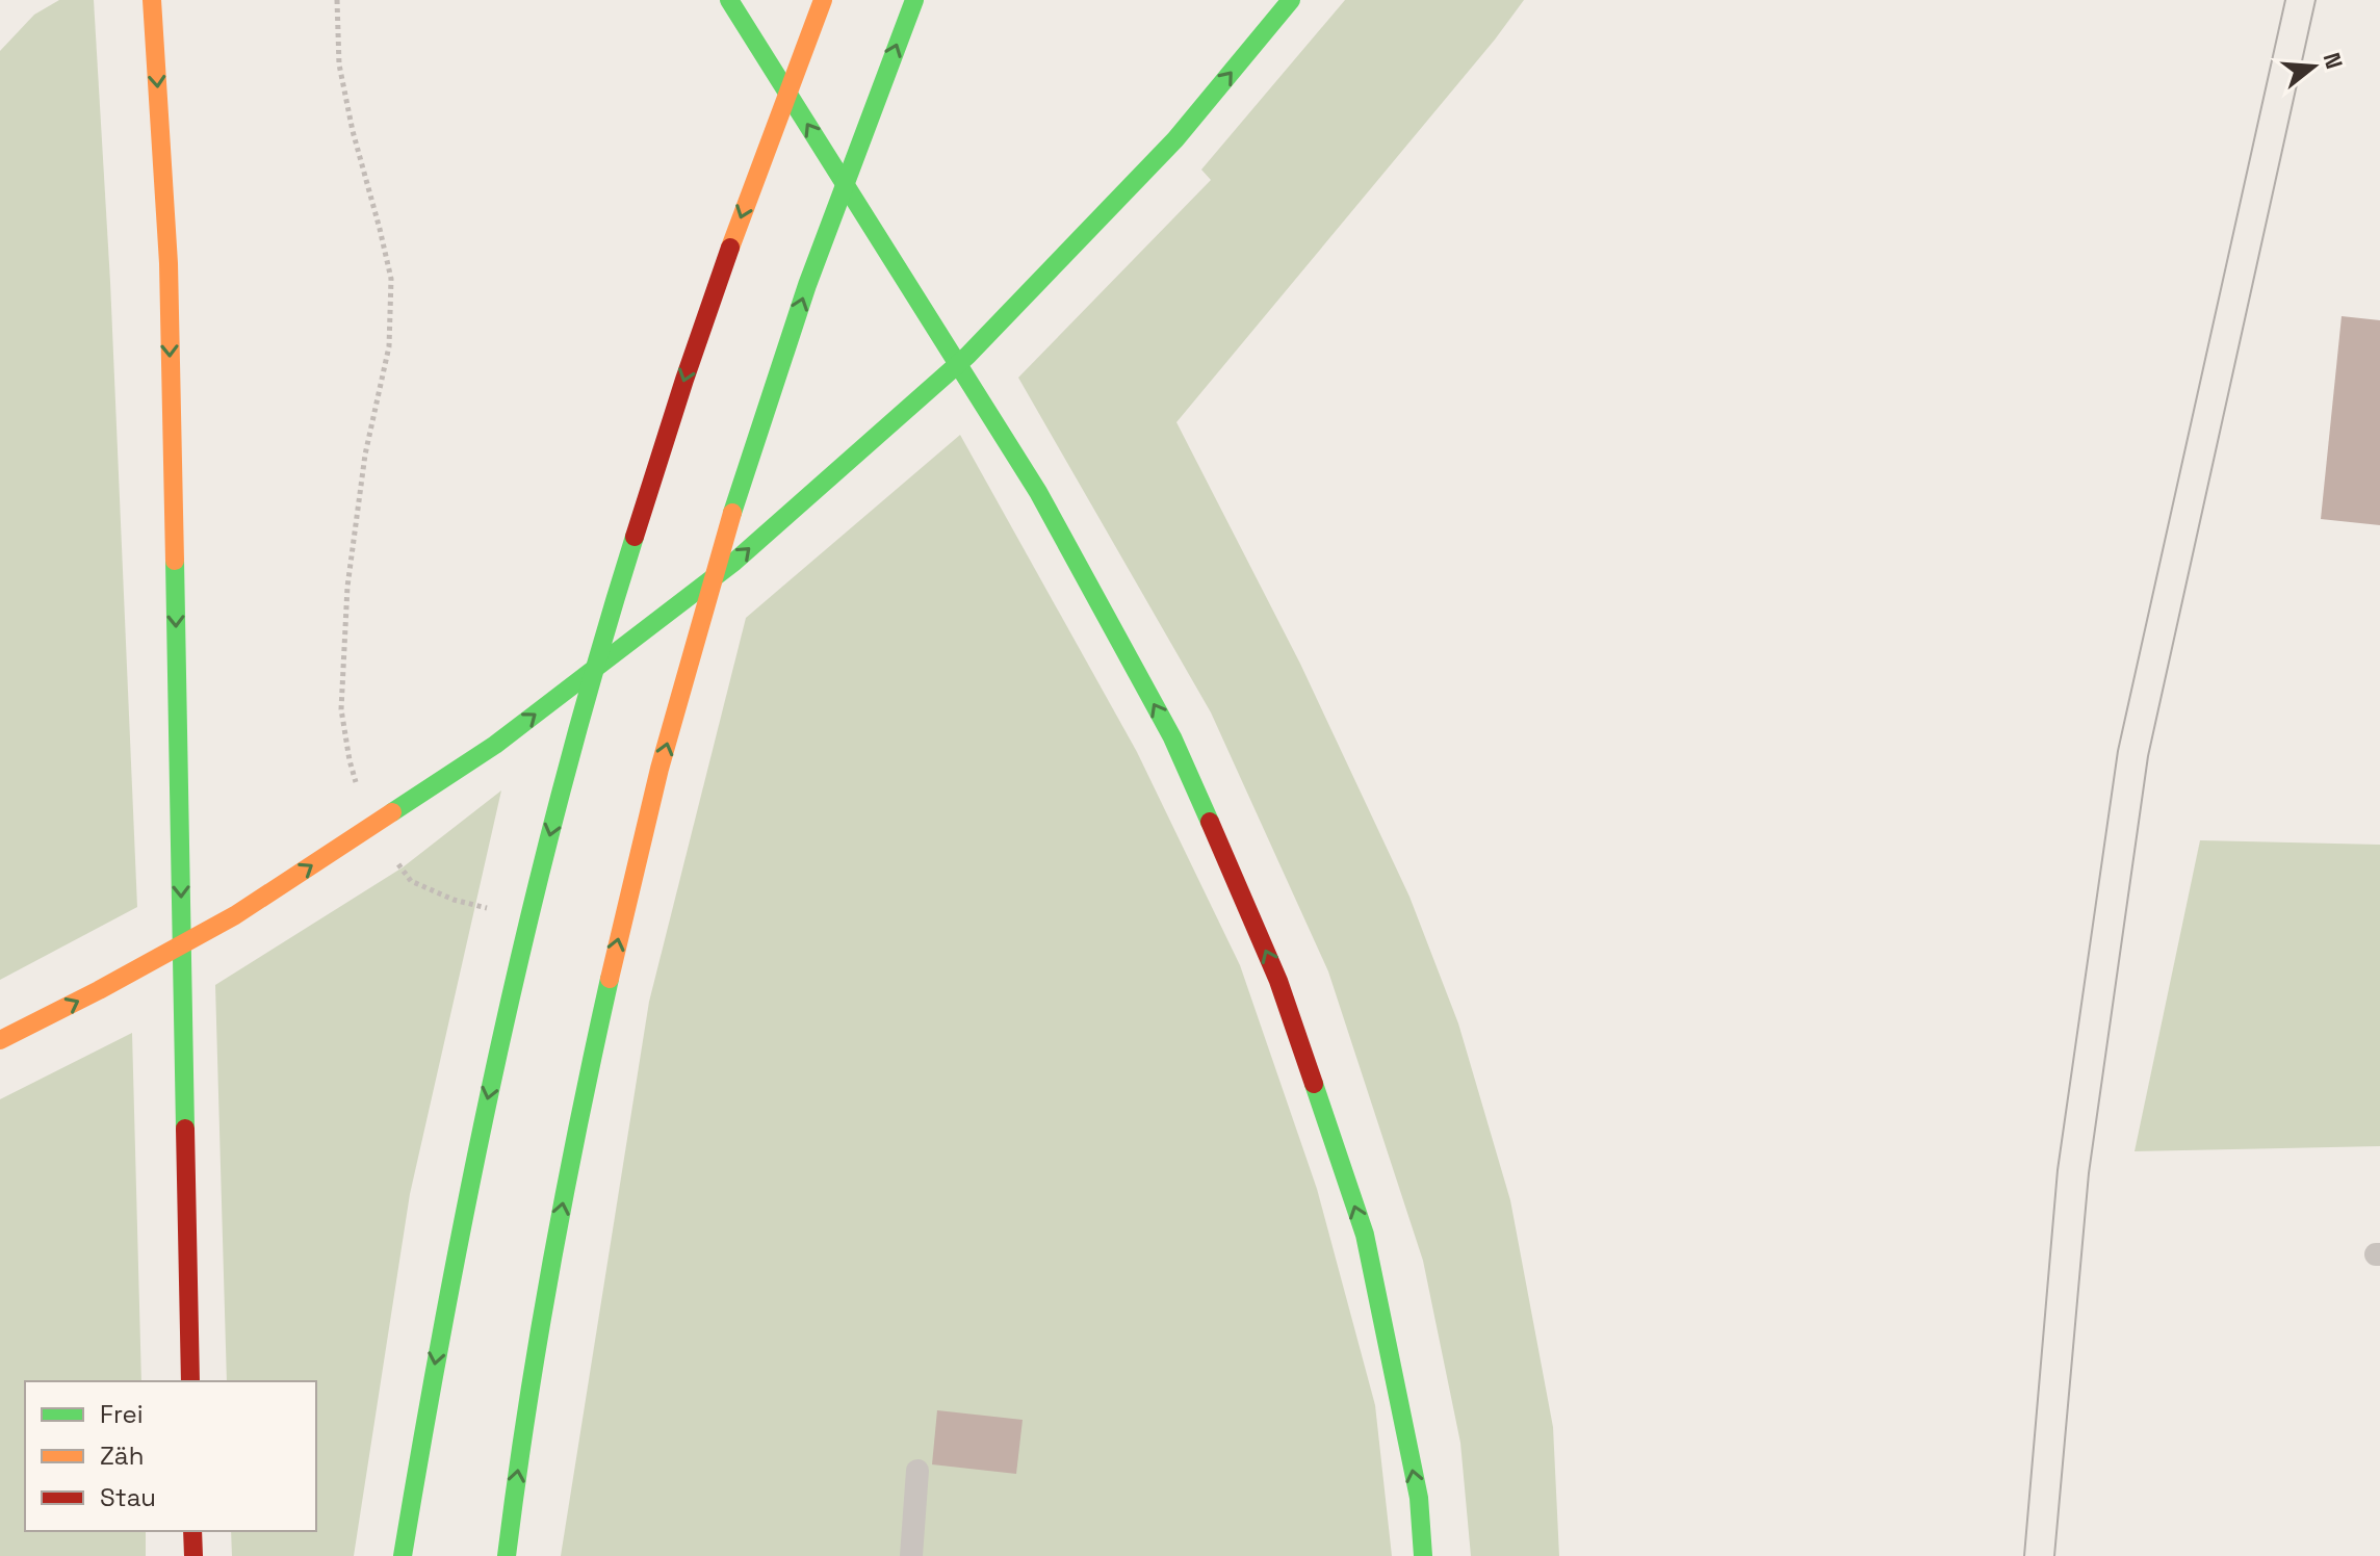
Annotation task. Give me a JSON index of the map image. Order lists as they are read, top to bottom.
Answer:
{
  "legend": ["Frei", "Zäh", "Stau"],
  "north": "right"
}
